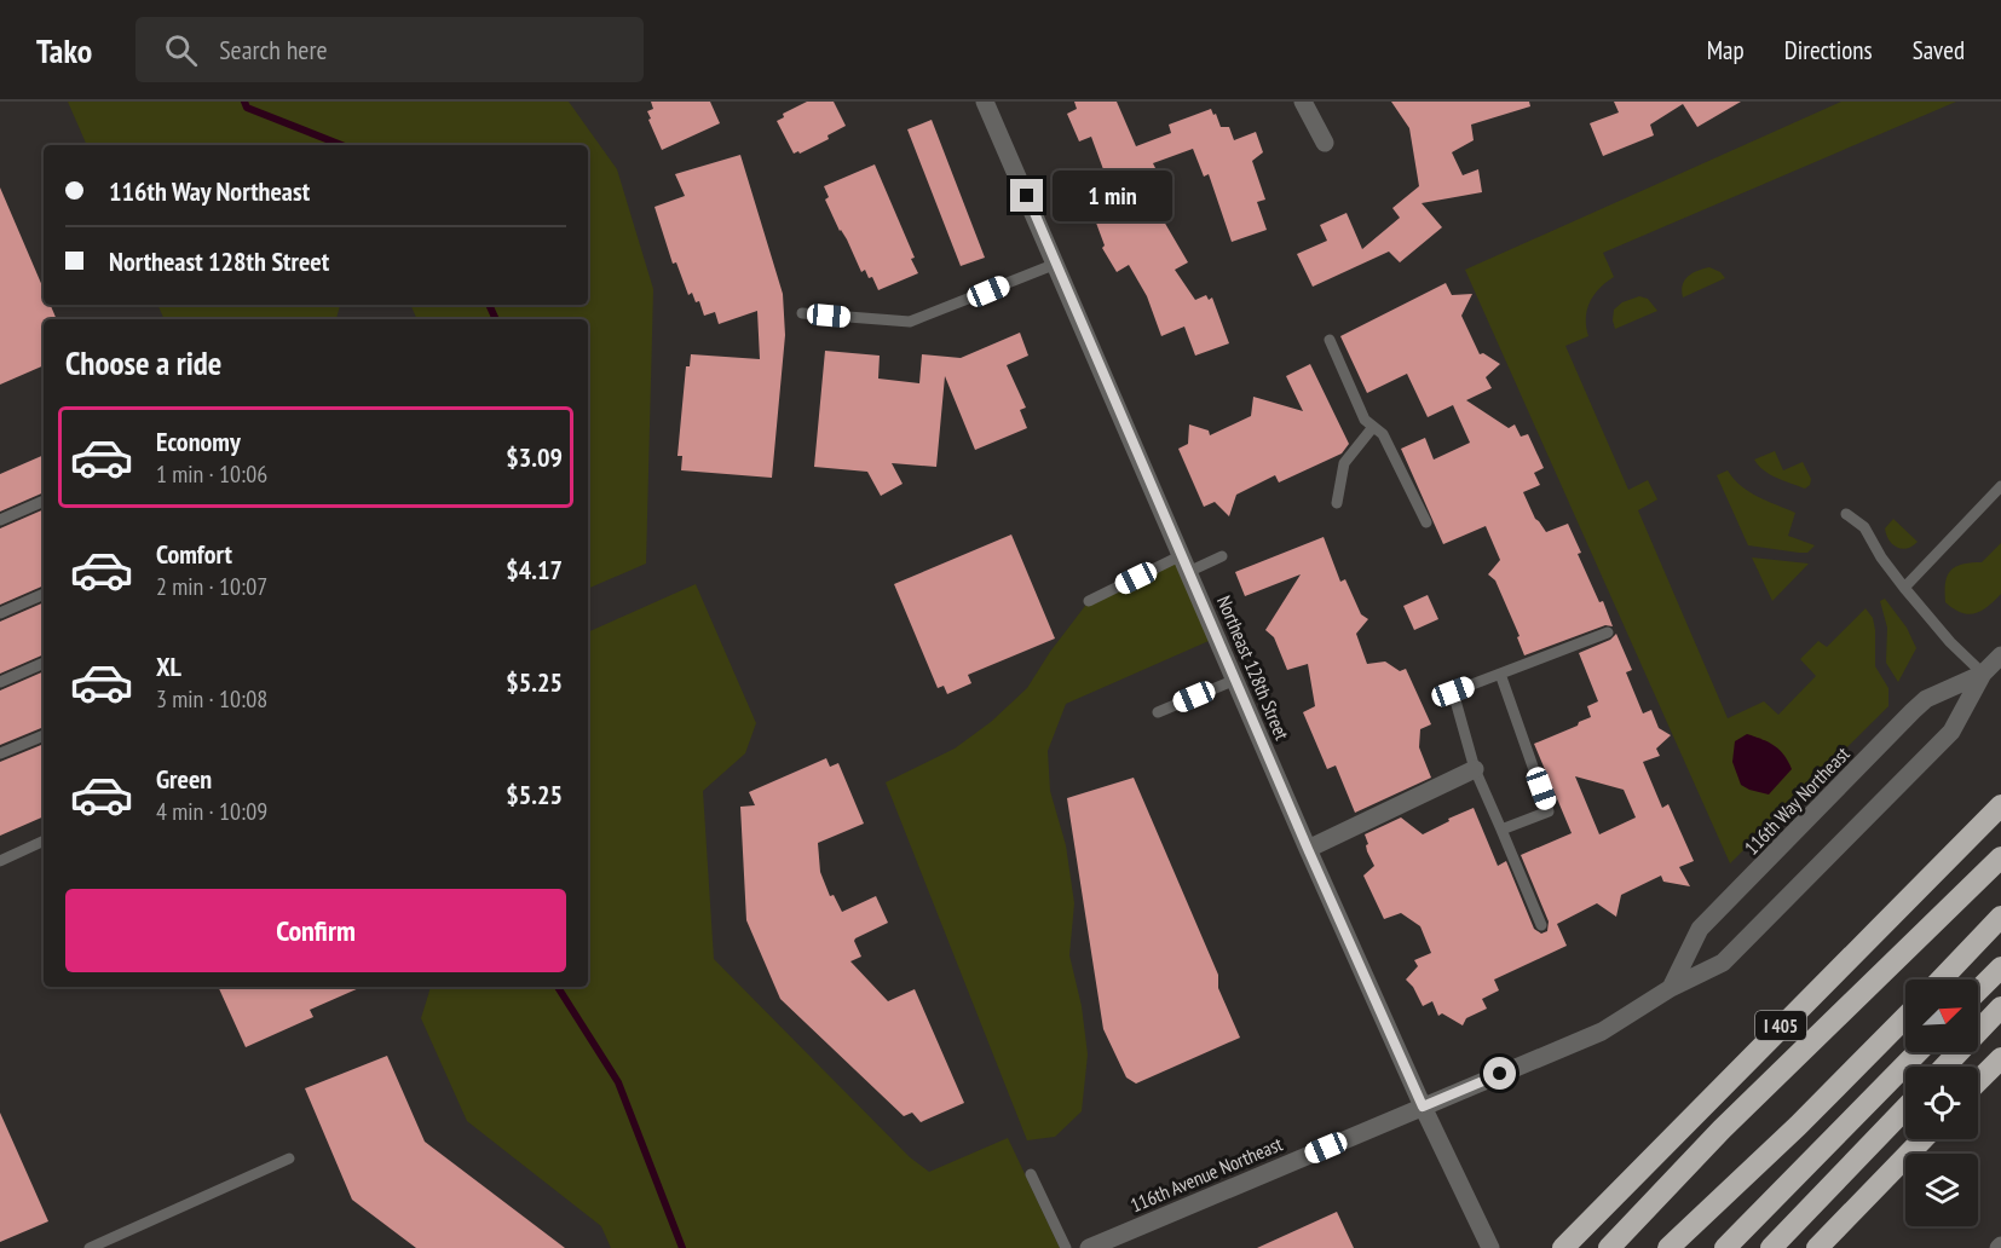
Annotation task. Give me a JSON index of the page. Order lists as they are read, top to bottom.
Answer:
{
  "streets": {
    "highway": ["I 405"],
    "street": ["Northeast 128th Street", "116th Way Northeast", "116th Avenue Northeast"]
  },
  "crossings": [
    ["Northeast 128th Street", "116th Way Northeast"],
    ["Northeast 128th Street", "116th Avenue Northeast"],
    ["116th Way Northeast", "116th Avenue Northeast"]
  ],
  "north": "top right",
  "page": {
    "header": "Tako",
    "search": "Search here",
    "nav": ["Map", "Directions", "Saved"],
    "banner": ["116th Way Northeast", "Northeast 128th Street"],
    "bubble": "1 min",
    "heading": "Choose a ride",
    "list": [
      {
        "name": "Economy",
        "note": "1 min · 10:06",
        "value": "$3.09"
      },
      {
        "name": "Comfort",
        "note": "2 min · 10:07",
        "value": "$4.17"
      },
      {
        "name": "XL",
        "note": "3 min · 10:08",
        "value": "$5.25"
      },
      {
        "name": "Green",
        "note": "4 min · 10:09",
        "value": "$5.25"
      }
    ],
    "buttons": "Confirm"
  }
}
